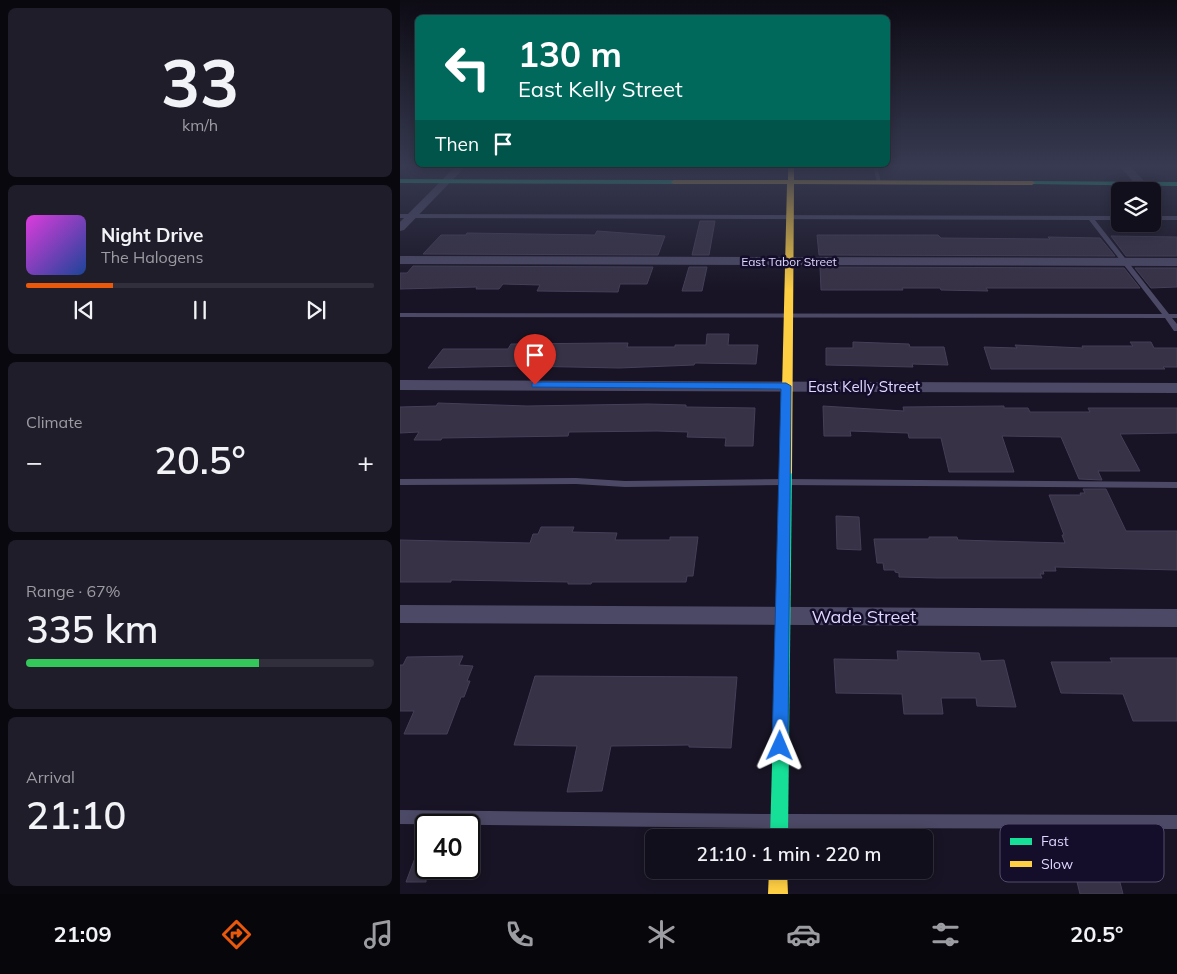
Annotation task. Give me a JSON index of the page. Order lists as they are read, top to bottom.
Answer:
{
  "streets": {
    "street": ["East Tabor Street", "East Kelly Street", "Wade Street"]
  },
  "legend": ["Fast", "Slow"],
  "page": {
    "tile": [
      ["33", "km/h"],
      "Climate",
      ["Range · 67%", "335 km"],
      ["Arrival", "21:10"]
    ],
    "turn": ["130 m", "East Kelly Street"],
    "then": "Then",
    "song": ["Night Drive", "The Halogens"],
    "heat": ["−", "20.5°", "+"],
    "limit": "40",
    "trip": "21:10 · 1 min · 220 m",
    "tabs": ["21:09", "20.5°"]
  }
}
